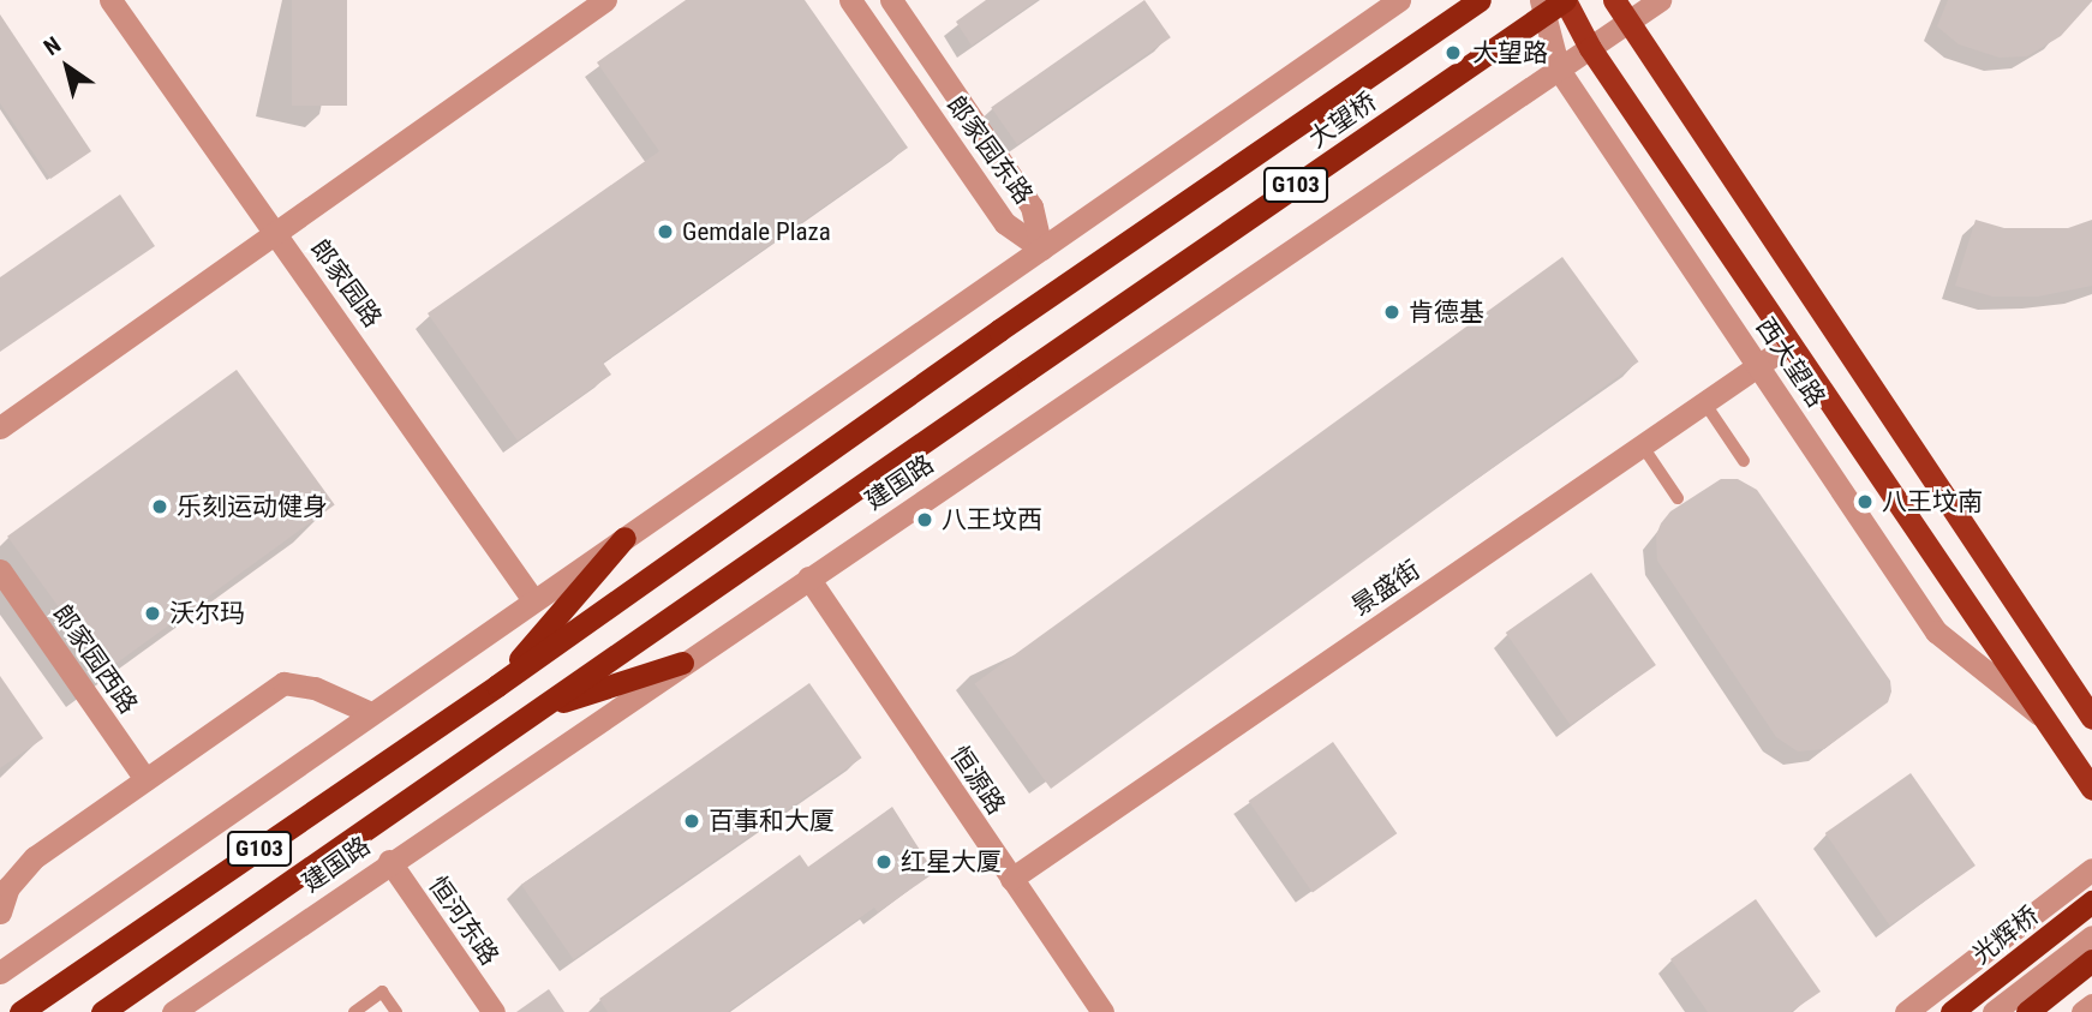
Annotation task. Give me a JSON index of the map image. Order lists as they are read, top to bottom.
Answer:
{
  "streets": {
    "highway": [
      "大望桥",
      "G103",
      "建国路",
      "光辉桥"
    ],
    "main road": ["西大望路"],
    "street": [
      "郎家园东路",
      "郎家园路",
      "景盛街",
      "郎家园西路",
      "恒源路",
      "恒河东路"
    ]
  },
  "crossings": [
    ["大望桥", "G103"],
    ["大望桥", "西大望路"],
    ["大望桥", "建国路"],
    ["西大望路", "建国路"],
    ["西大望路", "景盛街"],
    ["建国路", "恒源路"],
    ["建国路", "恒河东路"],
    ["景盛街", "恒源路"]
  ],
  "places": [
    "大望路",
    "Gemdale Plaza",
    "肯德基",
    "八王坟南",
    "乐刻运动健身",
    "八王坟西",
    "沃尔玛",
    "百事和大厦",
    "红星大厦"
  ],
  "north": "top left"
}
